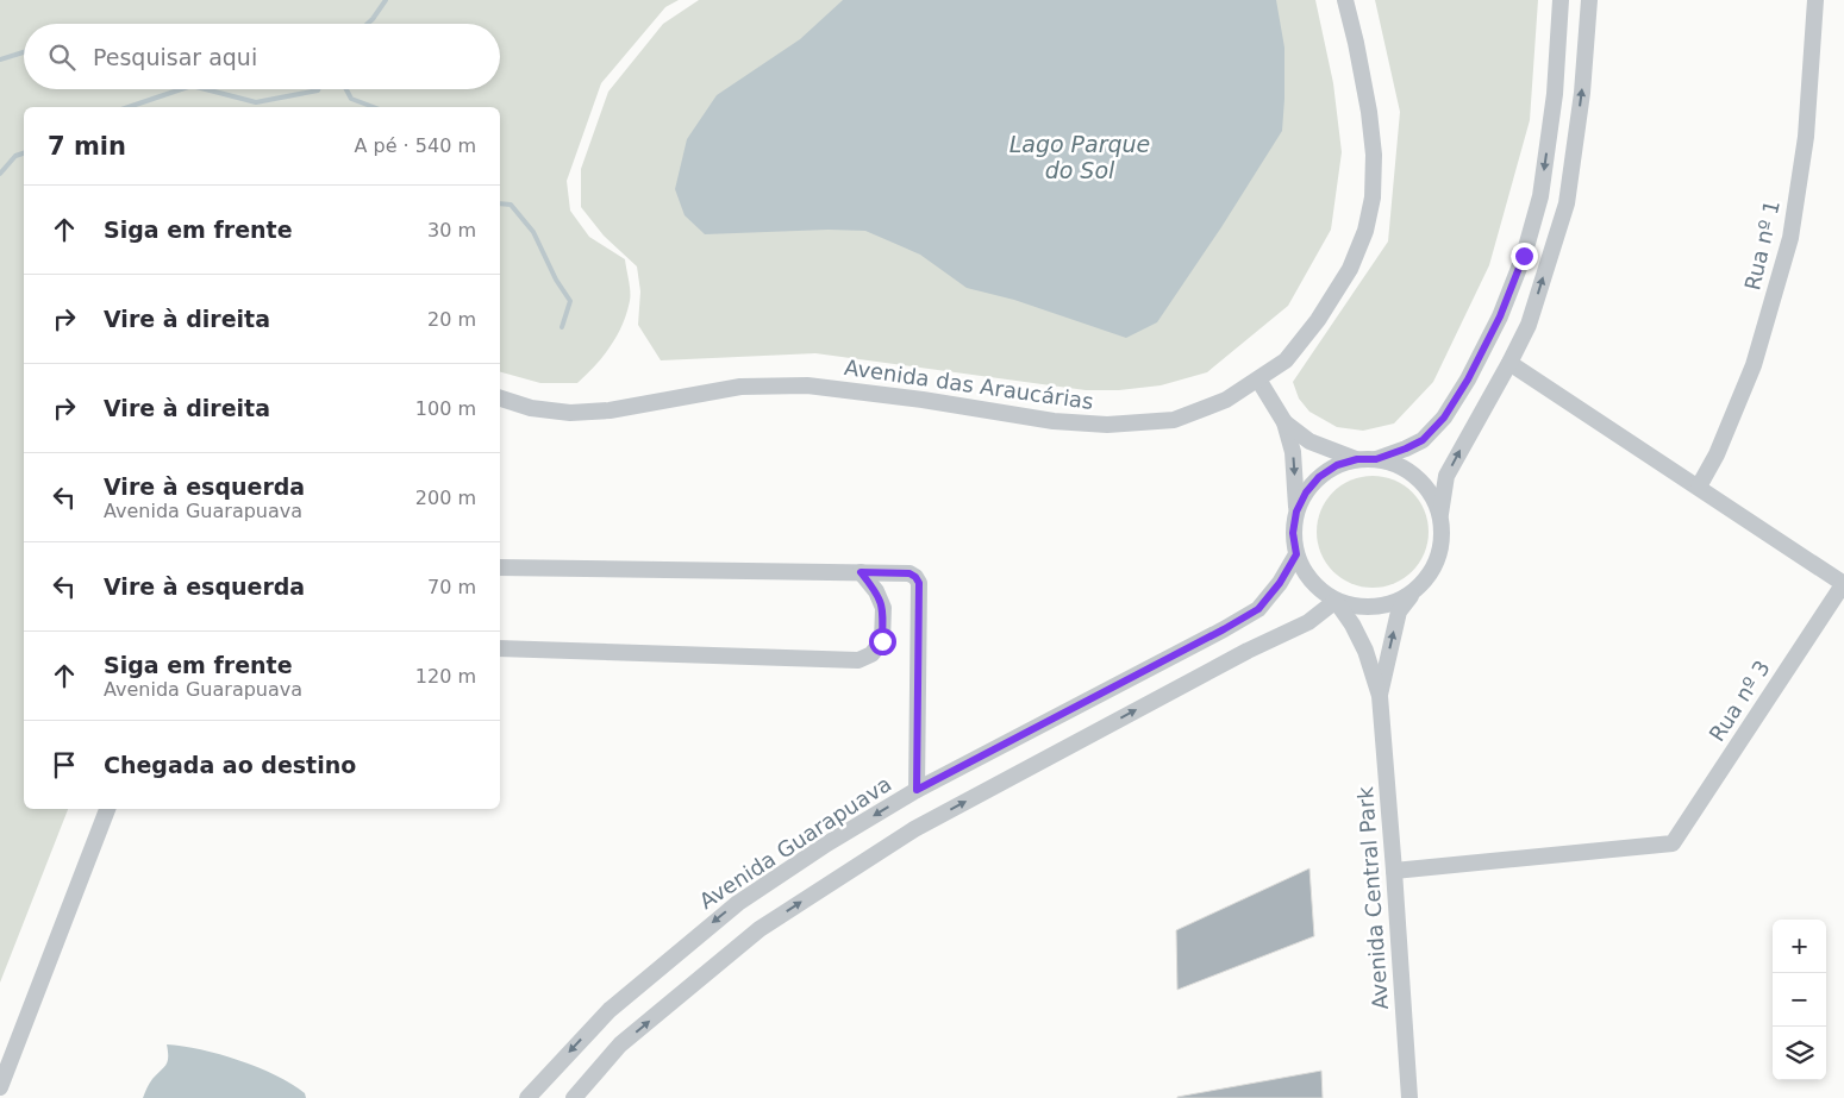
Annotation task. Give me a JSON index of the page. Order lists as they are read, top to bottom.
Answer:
{
  "streets": {
    "street": [
      "Rua nº 1",
      "Avenida das Araucárias",
      "Rua nº 3",
      "Avenida Guarapuava",
      "Avenida Central Park"
    ]
  },
  "crossings": [
    ["Rua nº 3", "Avenida Central Park"]
  ],
  "water": ["Lago Parque do Sol"],
  "page": {
    "search": "Pesquisar aqui",
    "heading": ["7 min", "A pé · 540 m"],
    "list": [
      ["Siga em frente", "30 m"],
      ["Vire à direita", "20 m"],
      ["Vire à direita", "100 m"],
      ["Vire à esquerda", "Avenida Guarapuava", "200 m"],
      ["Vire à esquerda", "70 m"],
      ["Siga em frente", "Avenida Guarapuava", "120 m"],
      "Chegada ao destino"
    ],
    "map_buttons": ["+", "−"]
  }
}
